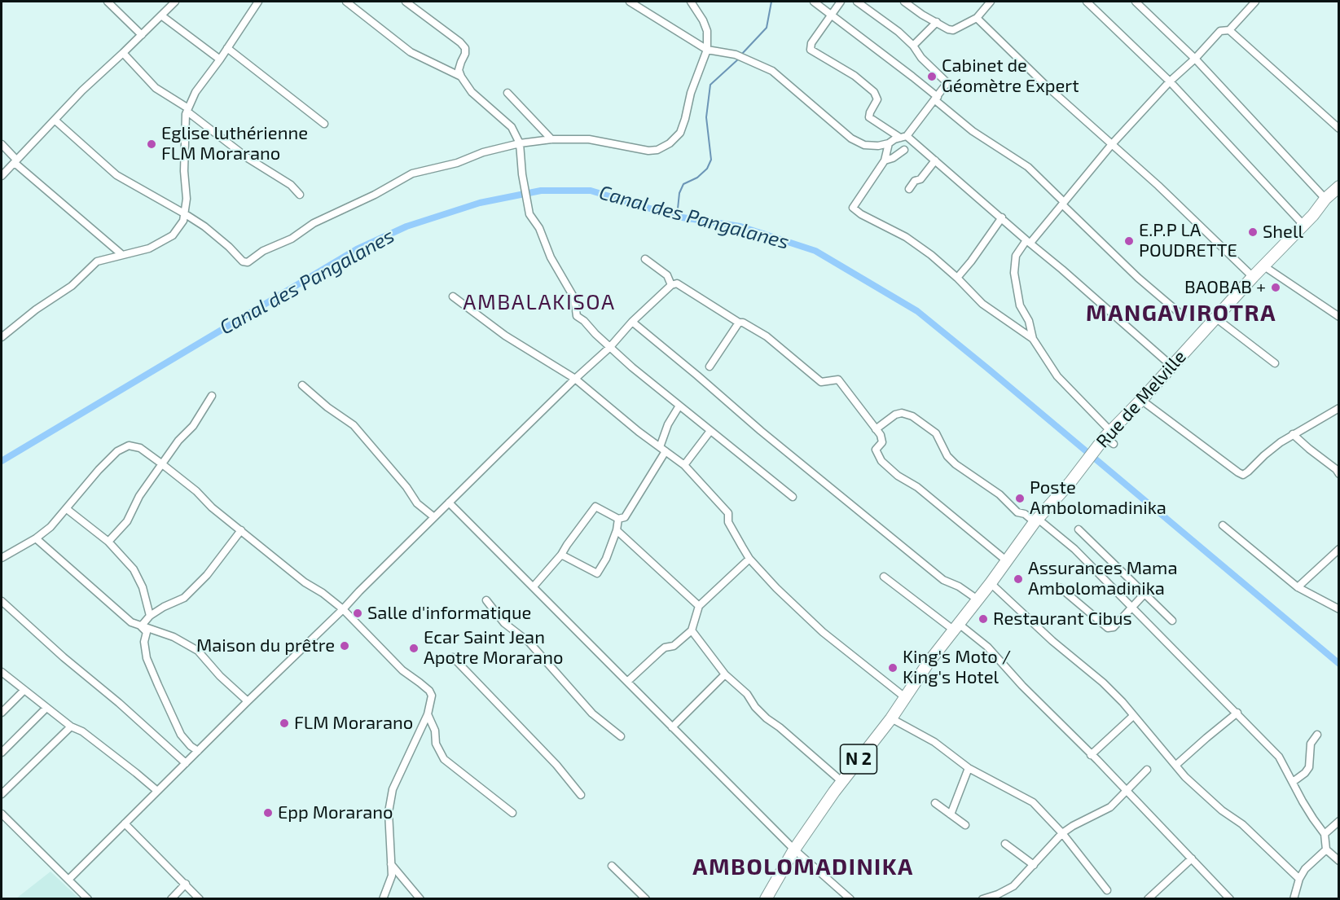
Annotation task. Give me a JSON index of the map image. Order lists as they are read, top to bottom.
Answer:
{
  "streets": {
    "main road": ["Rue de Melville", "N 2"]
  },
  "crossings": [
    ["Rue de Melville", "N 2"]
  ],
  "districts": ["AMBALAKISOA", "MANGAVIROTRA", "AMBOLOMADINIKA"],
  "water": ["Canal des Pangalanes"],
  "places": [
    "Cabinet de Géomètre Expert",
    "Eglise luthérienne FLM Morarano",
    "Shell",
    "E.P.P LA POUDRETTE",
    "BAOBAB +",
    "Poste Ambolomadinika",
    "Assurances Mama Ambolomadinika",
    "Salle d'informatique",
    "Restaurant Cibus",
    "Maison du prêtre",
    "Ecar Saint Jean Apotre Morarano",
    "King's Moto / King's Hotel",
    "FLM Morarano",
    "Epp Morarano"
  ]
}
